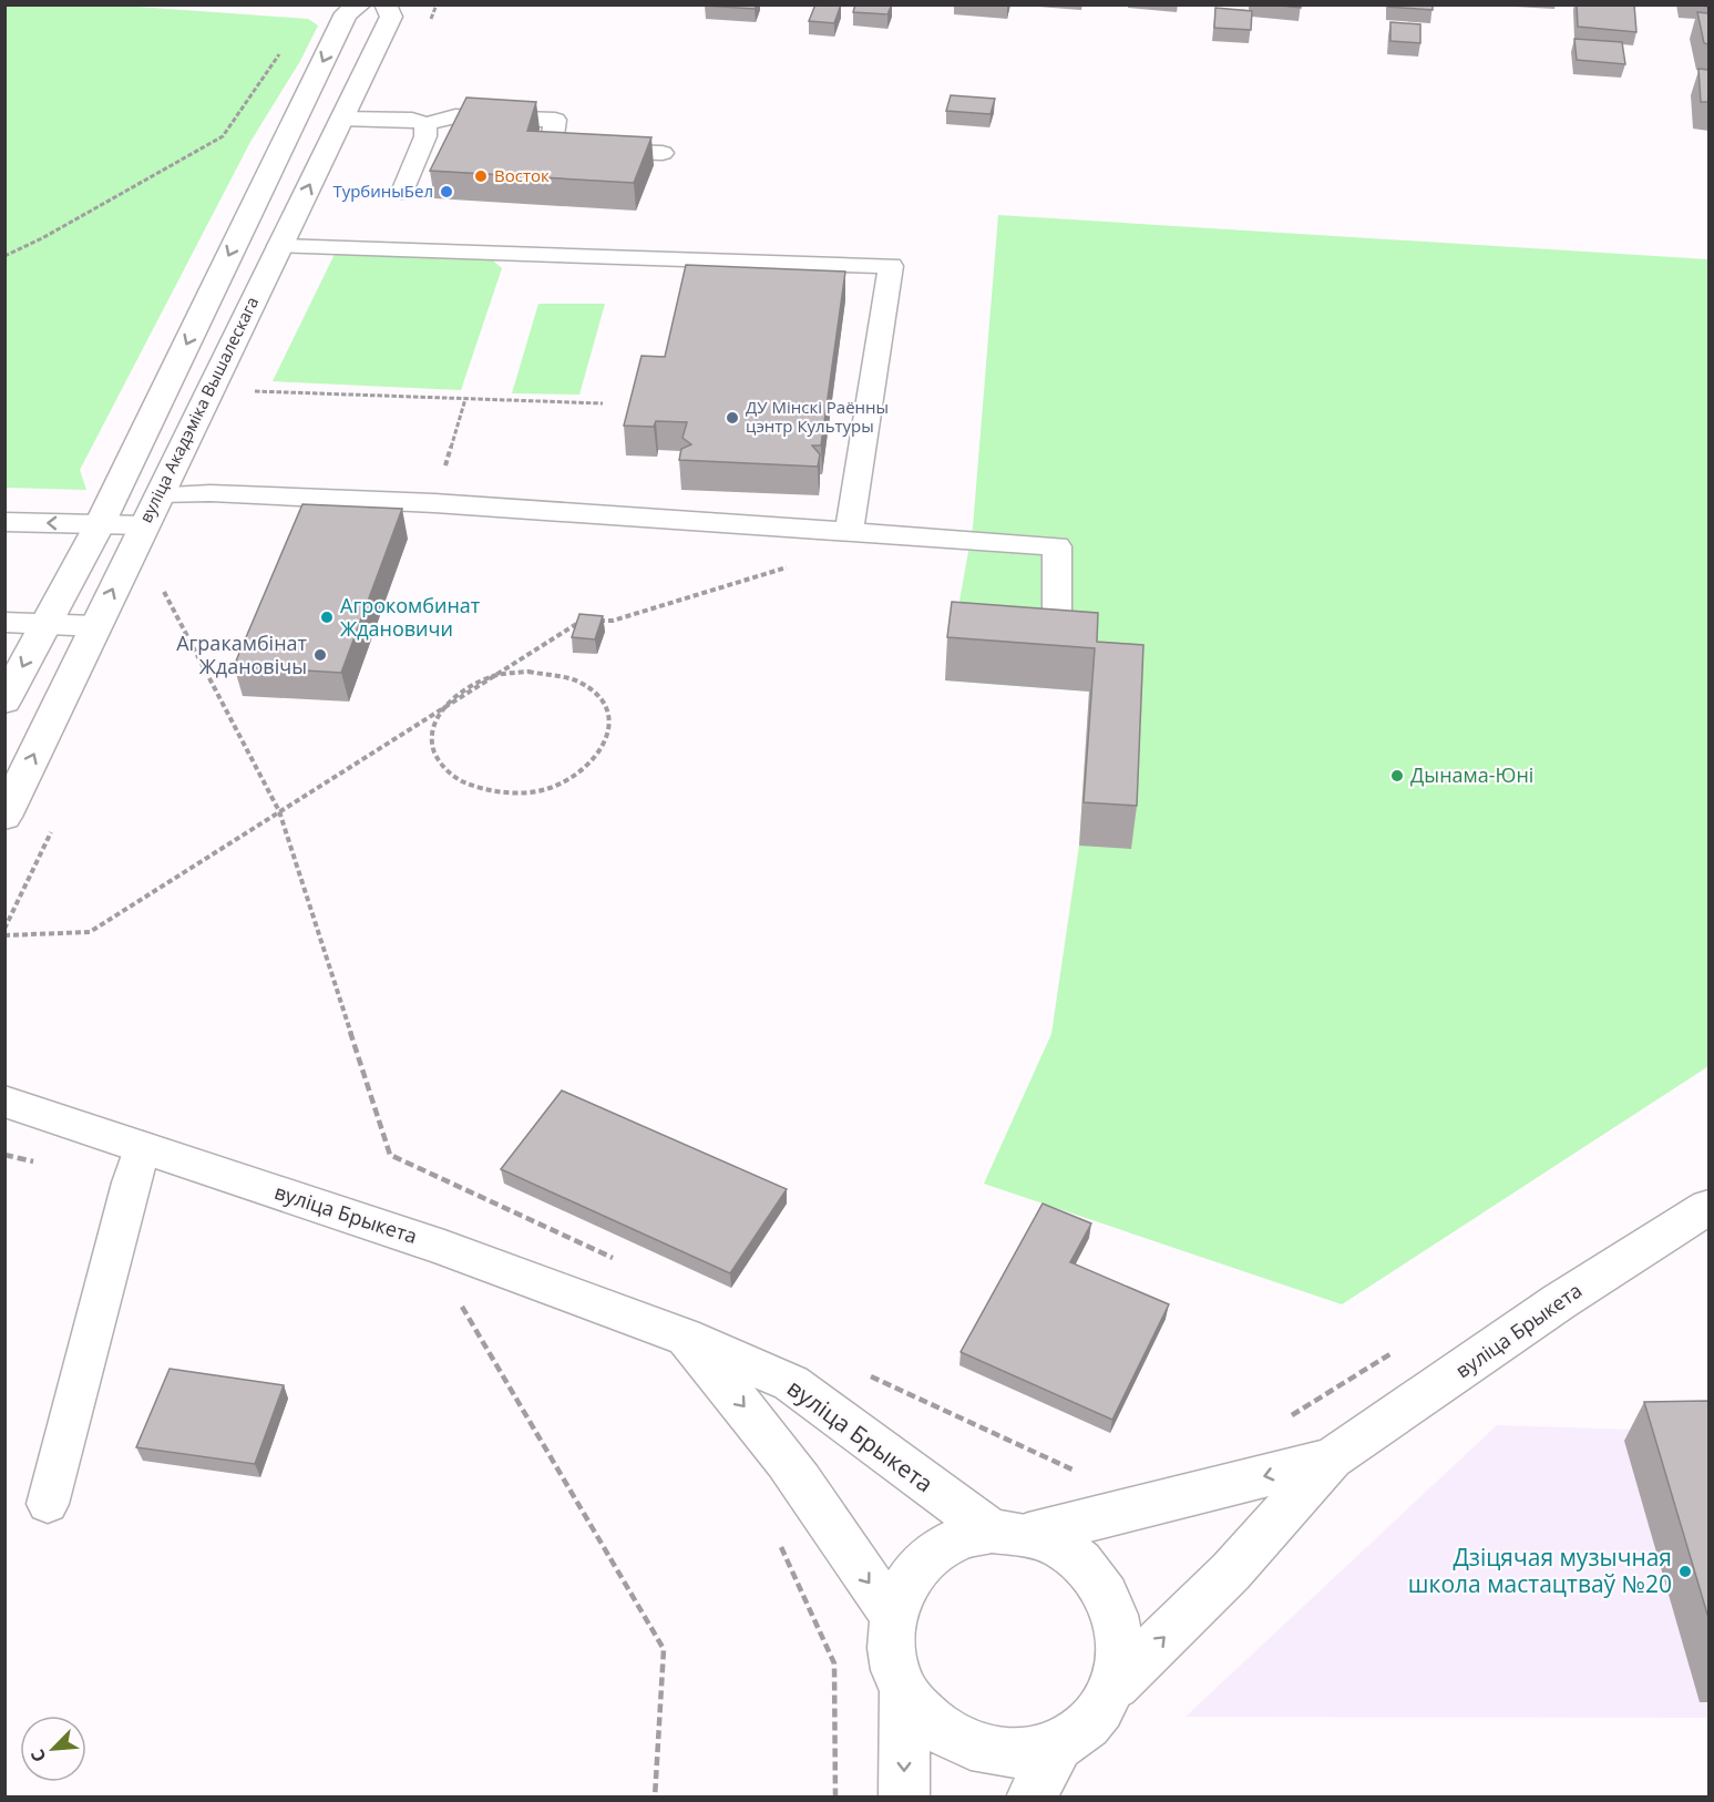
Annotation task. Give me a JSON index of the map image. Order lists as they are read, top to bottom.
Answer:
{
  "streets": {
    "street": ["вуліца Акадэміка Вышалескага", "вуліца Брыкета"]
  },
  "places": [
    "Восток",
    "ТурбиныБел",
    "ДУ Мінскі Раённы цэнтр Культуры",
    "Агрокомбинат Ждановичи",
    "Агракамбінат Ждановічы",
    "Дынама-Юні",
    "Дзіцячая музычная школа мастацтваў №20"
  ],
  "north": "bottom left"
}
